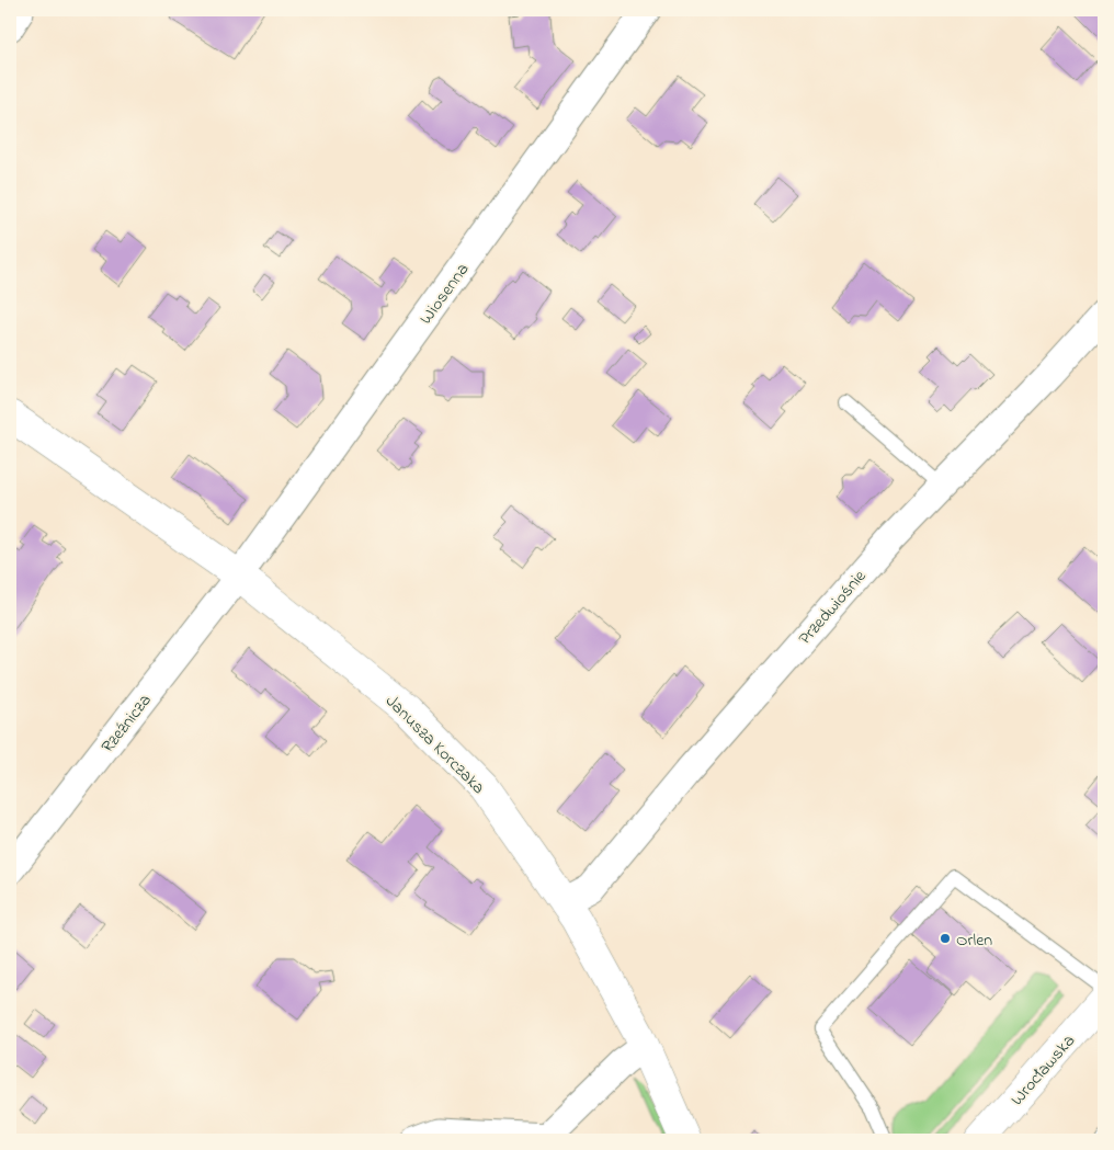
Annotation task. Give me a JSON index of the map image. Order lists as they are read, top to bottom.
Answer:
{
  "streets": {
    "street": [
      "Wiosenna",
      "Przedwiośnie",
      "Rzeźnicza",
      "Janusza Korczaka",
      "Wrocławska"
    ]
  },
  "crossings": [
    ["Wiosenna", "Rzeźnicza"],
    ["Wiosenna", "Janusza Korczaka"],
    ["Przedwiośnie", "Janusza Korczaka"],
    ["Rzeźnicza", "Janusza Korczaka"]
  ],
  "places": ["Orlen"]
}
